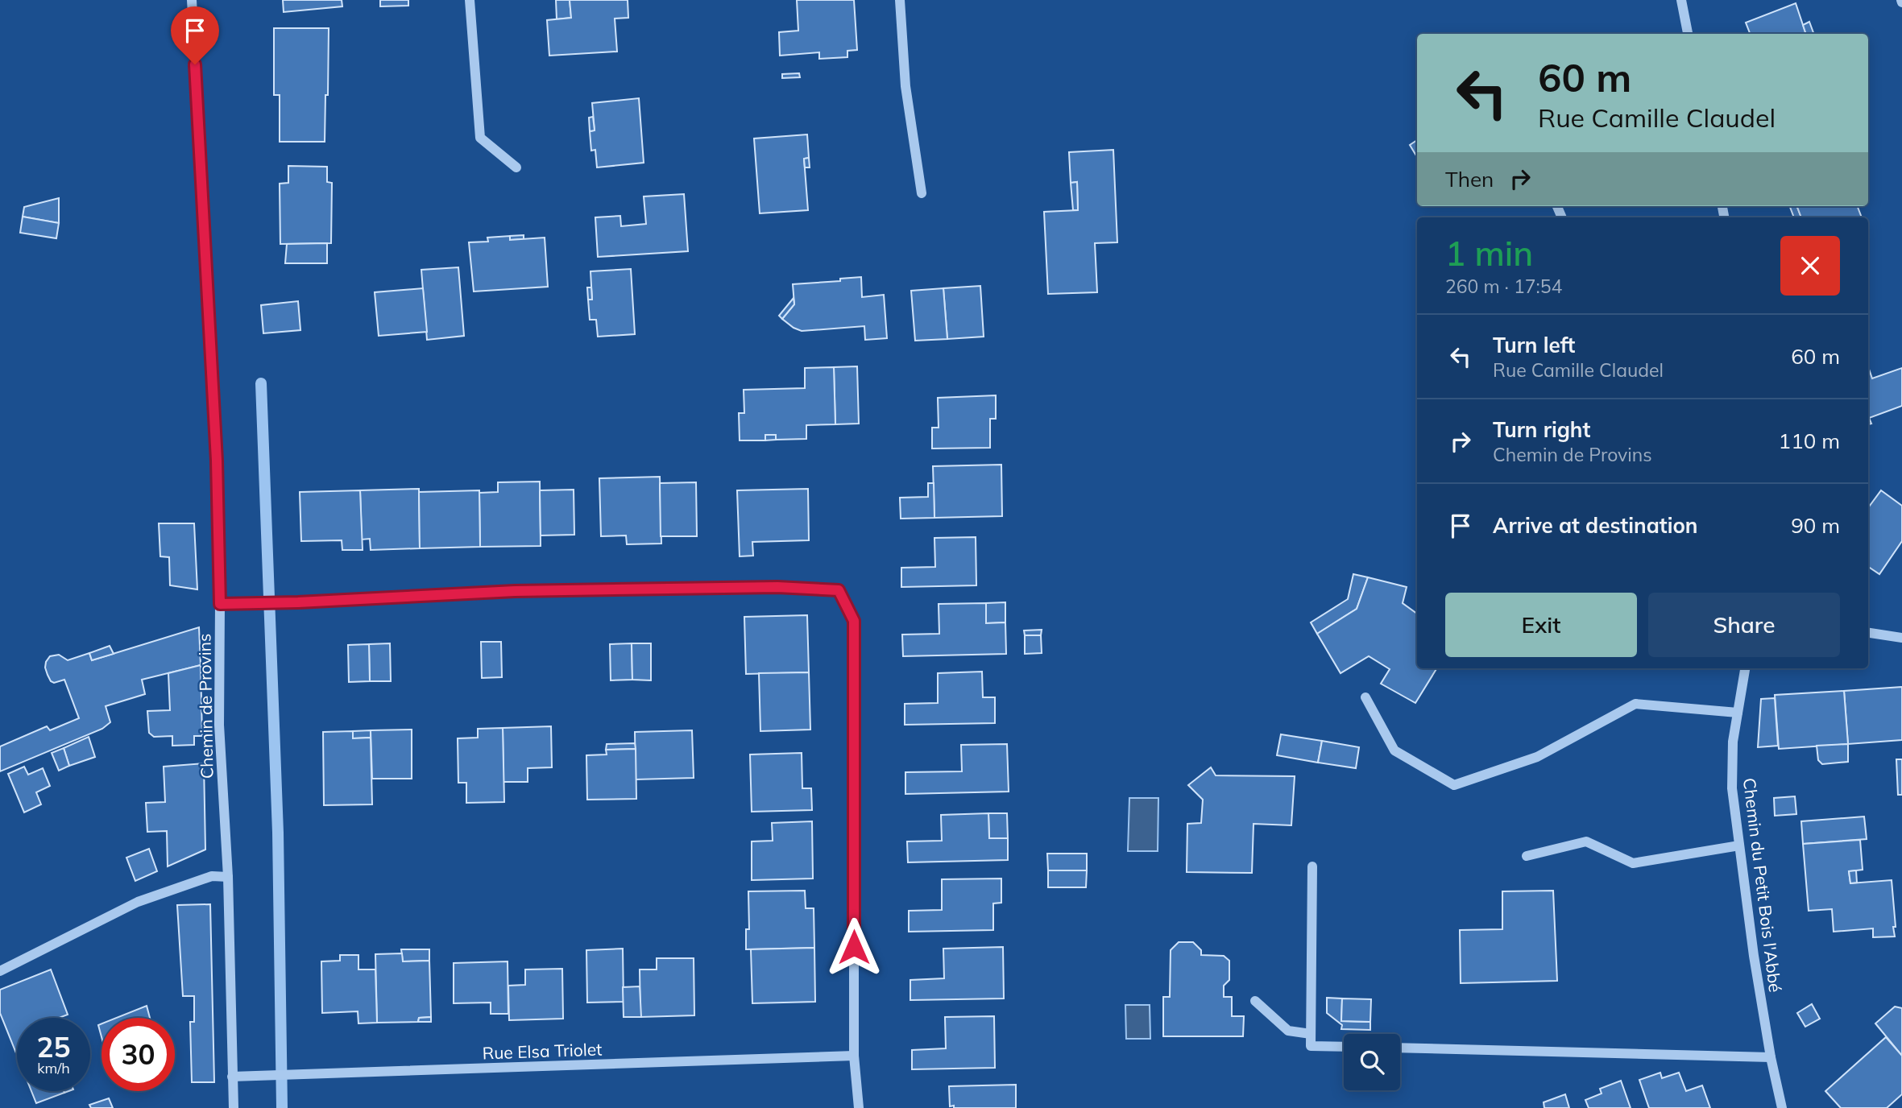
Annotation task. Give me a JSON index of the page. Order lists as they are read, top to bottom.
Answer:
{
  "streets": {
    "street": ["Chemin de Provins", "Chemin du Petit Bois l'Abbé", "Rue Elsa Triolet"]
  },
  "crossings": [
    ["Chemin de Provins", "Rue Elsa Triolet"]
  ],
  "page": {
    "turn": ["60 m", "Rue Camille Claudel"],
    "then": "Then",
    "heading": ["1 min", "260 m · 17:54"],
    "list": [
      {
        "name": "Turn left",
        "note": "Rue Camille Claudel",
        "value": "60 m"
      },
      {
        "name": "Turn right",
        "note": "Chemin de Provins",
        "value": "110 m"
      },
      {
        "name": "Arrive at destination",
        "value": "90 m"
      }
    ],
    "buttons": ["Exit", "Share"],
    "speed": "25 km/h",
    "limit": "30"
  }
}
